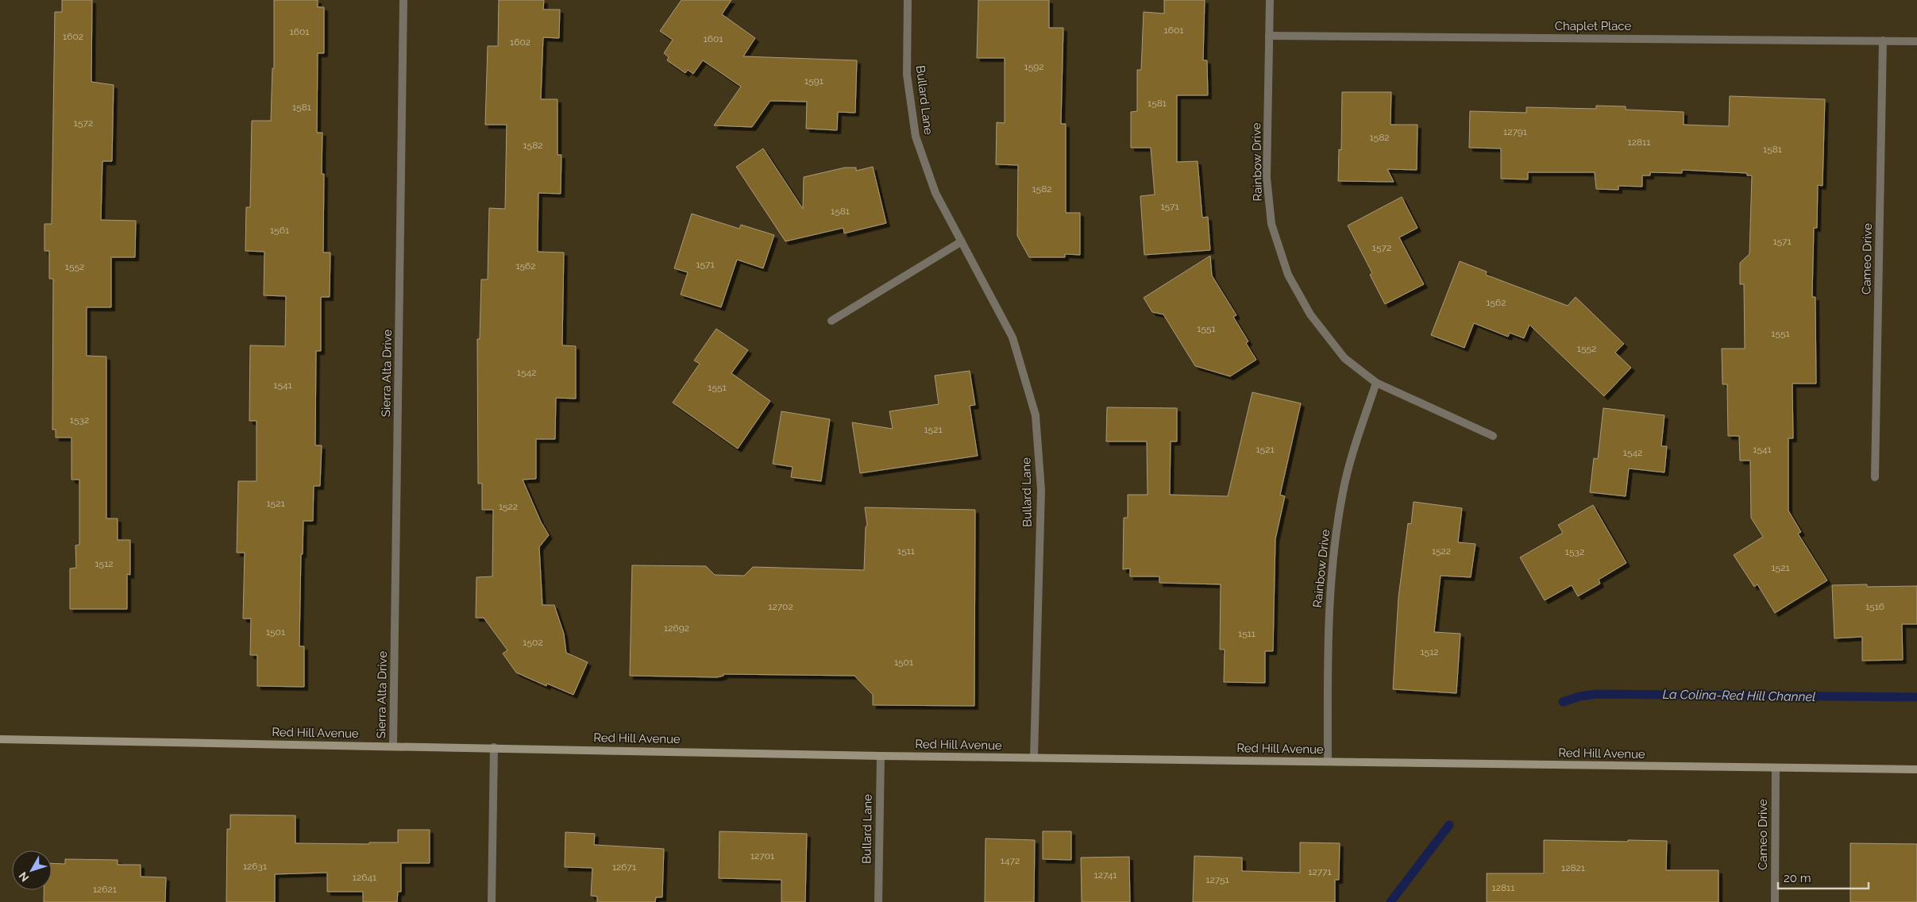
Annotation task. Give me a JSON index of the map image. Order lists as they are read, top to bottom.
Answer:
{
  "streets": {
    "main road": ["Red Hill Avenue"],
    "street": [
      "Chaplet Place",
      "Bullard Lane",
      "Rainbow Drive",
      "Cameo Drive",
      "Sierra Alta Drive"
    ]
  },
  "crossings": [
    ["Chaplet Place", "Rainbow Drive"],
    ["Chaplet Place", "Cameo Drive"],
    ["Bullard Lane", "Red Hill Avenue"],
    ["Rainbow Drive", "Red Hill Avenue"],
    ["Cameo Drive", "Red Hill Avenue"],
    ["Sierra Alta Drive", "Red Hill Avenue"]
  ],
  "water": ["La Colina-Red Hill Channel"],
  "house_numbers": [
    "1601",
    "1601",
    "1602",
    "1601",
    "1602",
    "1592",
    "1591",
    "1581",
    "1581",
    "1572",
    "12791",
    "1582",
    "12811",
    "1582",
    "1581",
    "1582",
    "1571",
    "1581",
    "1561",
    "1571",
    "1572",
    "1571",
    "1562",
    "1552",
    "1562",
    "1551",
    "1551",
    "1552",
    "1542",
    "1541",
    "1551",
    "1532",
    "1521",
    "1521",
    "1541",
    "1542",
    "1521",
    "1522",
    "1511",
    "1522",
    "1532",
    "1512",
    "1521",
    "12702",
    "1516",
    "12692",
    "1501",
    "1511",
    "1502",
    "1512",
    "1501",
    "12701",
    "1472",
    "12631",
    "12671",
    "12821",
    "12771",
    "12741",
    "12641",
    "12751",
    "12811",
    "12621"
  ],
  "scale_bar": "20 m",
  "north": "bottom left"
}
